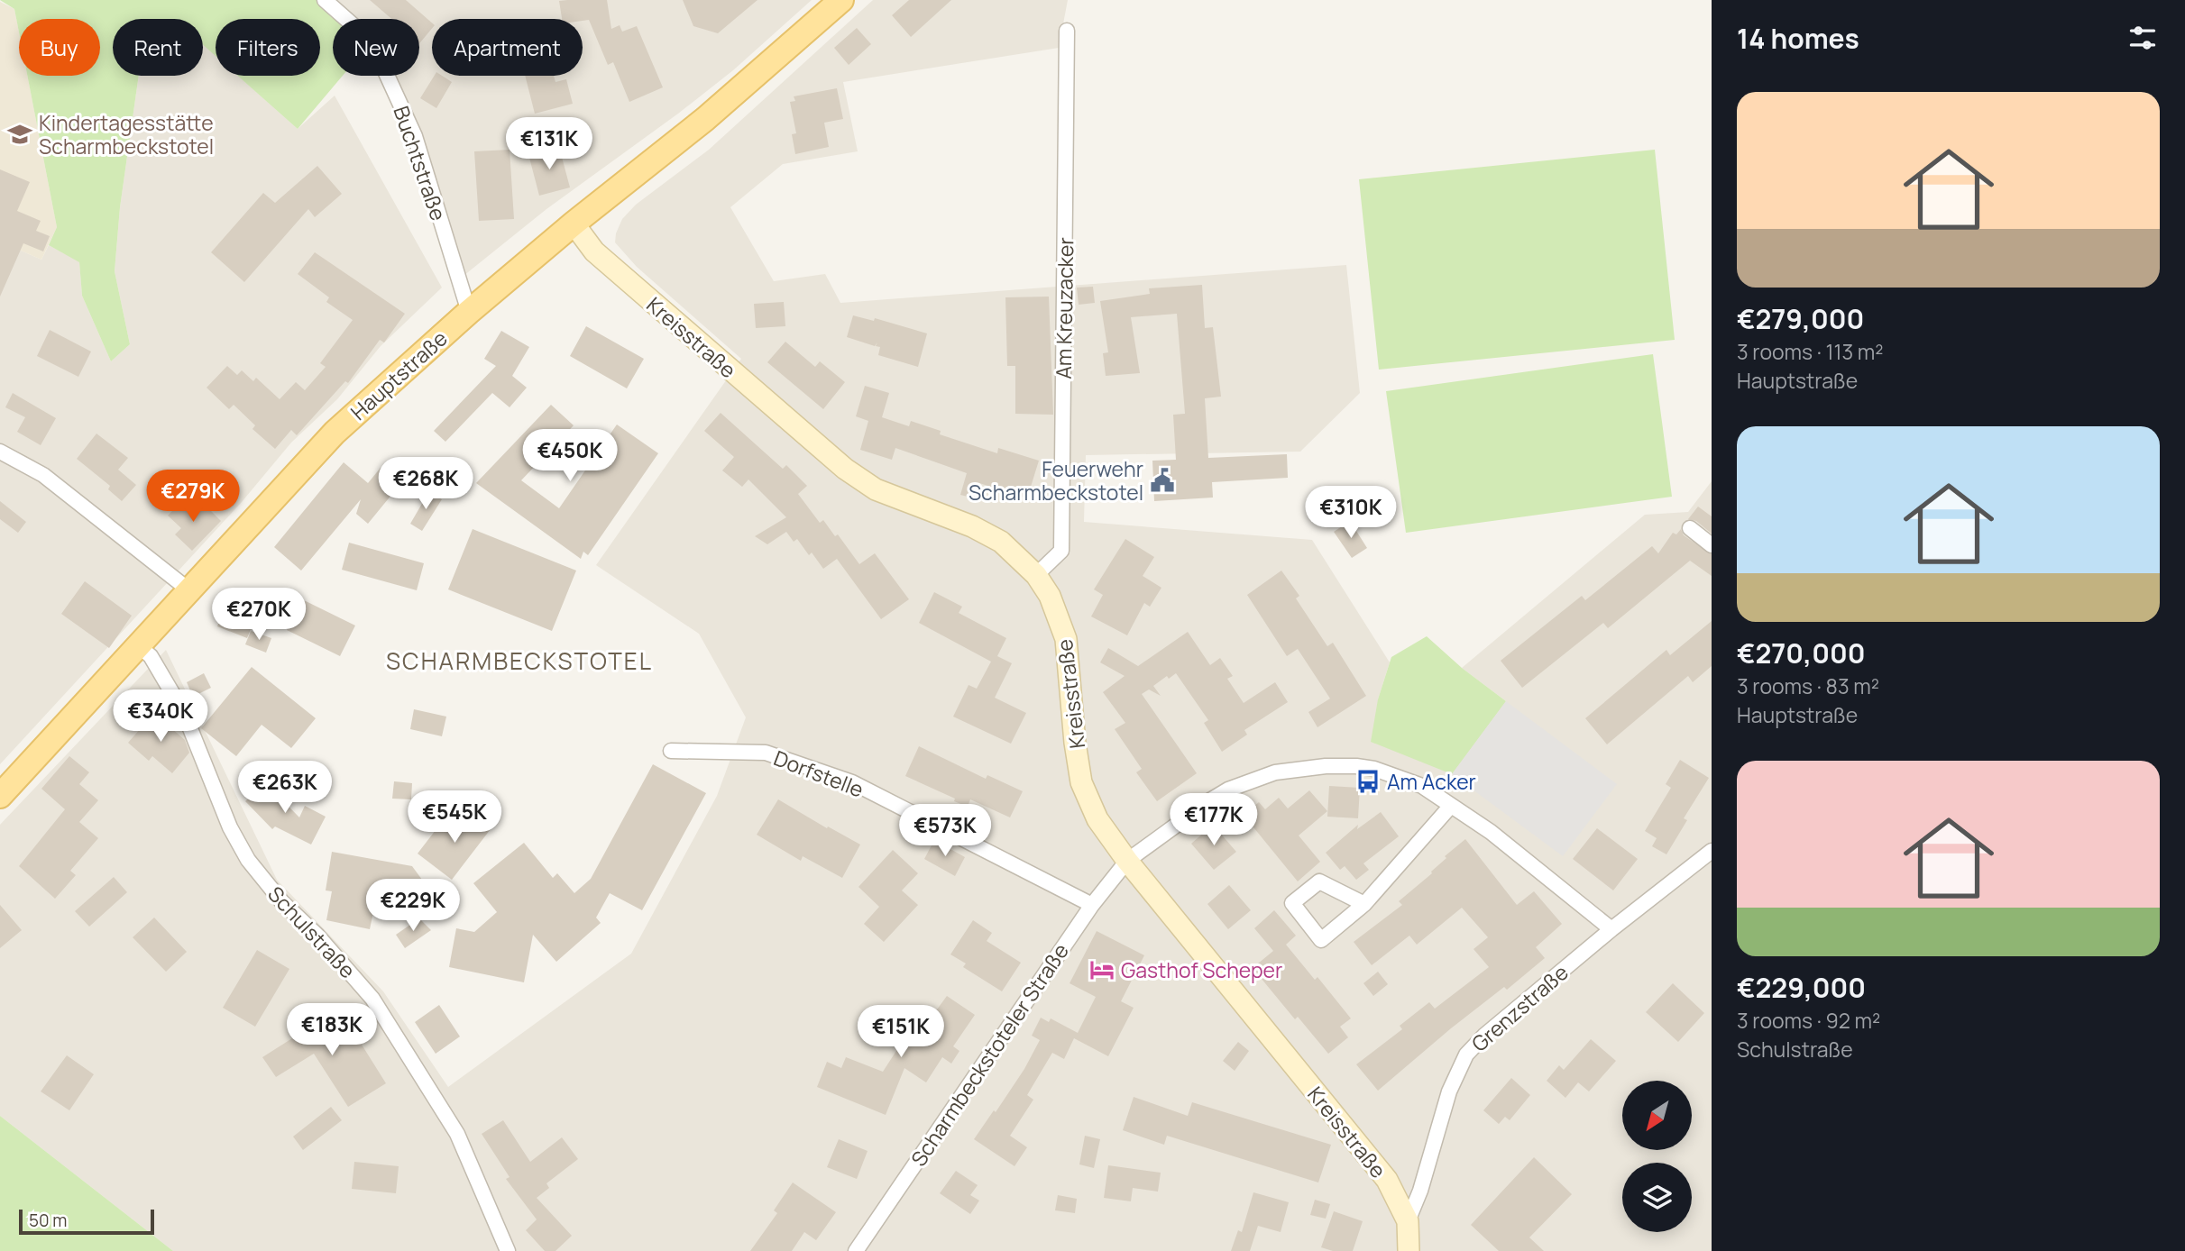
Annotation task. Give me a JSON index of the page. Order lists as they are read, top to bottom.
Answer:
{
  "streets": {
    "main road": ["Hauptstraße"],
    "street": [
      "Buchtstraße",
      "Am Kreuzacker",
      "Kreisstraße",
      "Dorfstelle",
      "Schulstraße",
      "Grenzstraße",
      "Scharmbeckstoteler Straße"
    ]
  },
  "crossings": [
    ["Buchtstraße", "Hauptstraße"],
    ["Am Kreuzacker", "Kreisstraße"],
    ["Kreisstraße", "Hauptstraße"],
    ["Kreisstraße", "Grenzstraße"],
    ["Kreisstraße", "Scharmbeckstoteler Straße"],
    ["Hauptstraße", "Schulstraße"],
    ["Dorfstelle", "Scharmbeckstoteler Straße"]
  ],
  "districts": ["SCHARMBECKSTOTEL"],
  "places": {
    "school or university": ["Kindertagesstätte Scharmbeckstotel"],
    "public building": ["Feuerwehr Scharmbeckstotel"],
    "bus stop": ["Am Acker"],
    "hotel": ["Gasthof Scheper"]
  },
  "scale_bar": "50 m",
  "north": "bottom left",
  "page": {
    "heading": "14 homes",
    "chip": [
      "Buy",
      "Rent",
      "Filters",
      "New",
      "Apartment"
    ],
    "list": [
      {
        "name": "€279,000",
        "note": "3 rooms · 113 m² · Hauptstraße"
      },
      {
        "name": "€270,000",
        "note": "3 rooms · 83 m² · Hauptstraße"
      },
      {
        "name": "€229,000",
        "note": "3 rooms · 92 m² · Schulstraße"
      }
    ],
    "price": [
      "€131K",
      "€450K",
      "€268K",
      "€279K",
      "€310K",
      "€270K",
      "€340K",
      "€263K",
      "€545K",
      "€177K",
      "€573K",
      "€229K",
      "€183K",
      "€151K"
    ],
    "scale": "50 m"
  }
}
